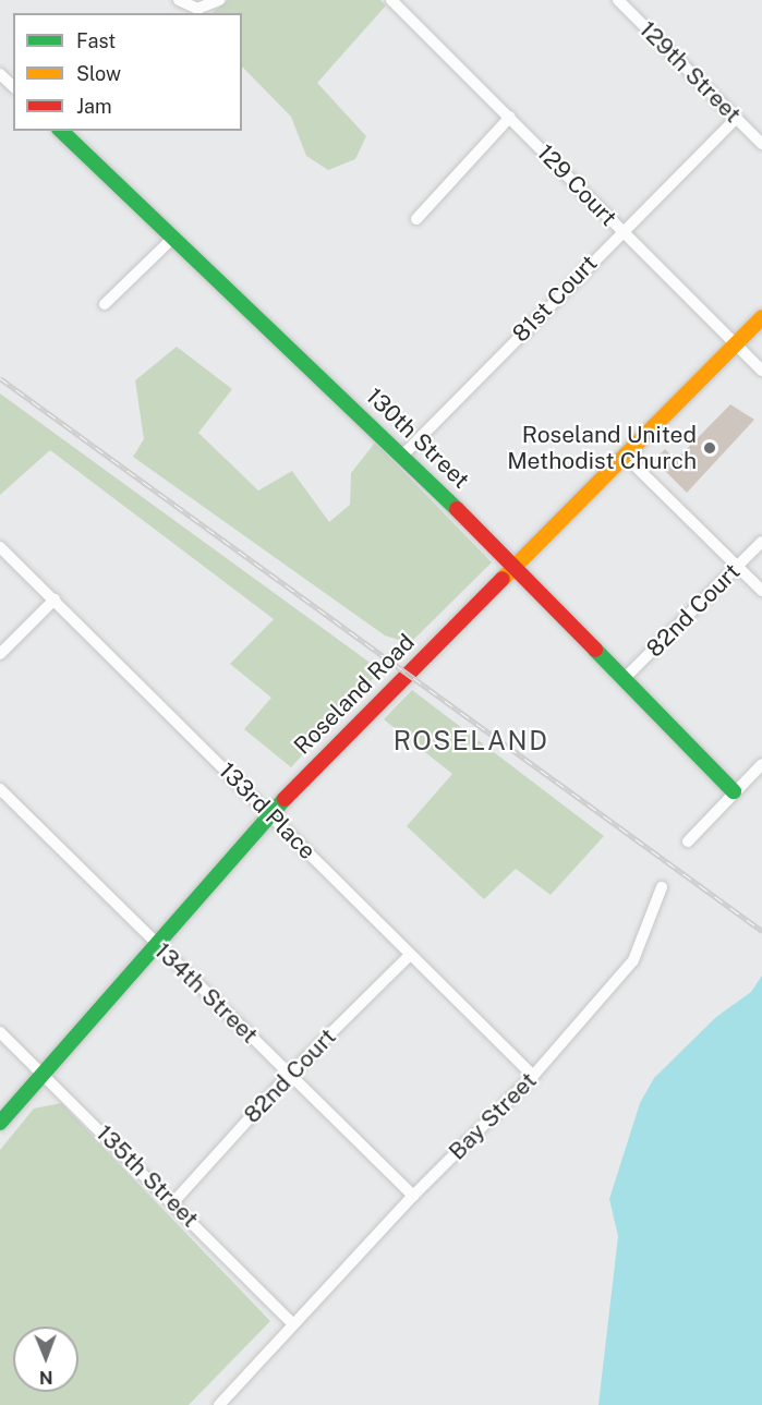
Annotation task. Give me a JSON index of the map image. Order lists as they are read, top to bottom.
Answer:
{
  "streets": {
    "main road": ["130th Street", "Roseland Road"],
    "street": [
      "129th Street",
      "129 Court",
      "81st Court",
      "82nd Court",
      "133rd Place",
      "134th Street",
      "Bay Street",
      "135th Street"
    ]
  },
  "crossings": [
    ["129th Street", "81st Court"],
    ["129 Court", "81st Court"],
    ["129 Court", "Roseland Road"],
    ["81st Court", "130th Street"],
    ["130th Street", "82nd Court"],
    ["130th Street", "Roseland Road"],
    ["82nd Court", "133rd Place"],
    ["82nd Court", "134th Street"],
    ["82nd Court", "135th Street"],
    ["Roseland Road", "133rd Place"],
    ["Roseland Road", "134th Street"],
    ["Roseland Road", "135th Street"],
    ["133rd Place", "Bay Street"],
    ["134th Street", "Bay Street"],
    ["Bay Street", "135th Street"]
  ],
  "districts": ["ROSELAND"],
  "places": ["Roseland United Methodist Church"],
  "legend": ["Fast", "Slow", "Jam"],
  "north": "bottom"
}
